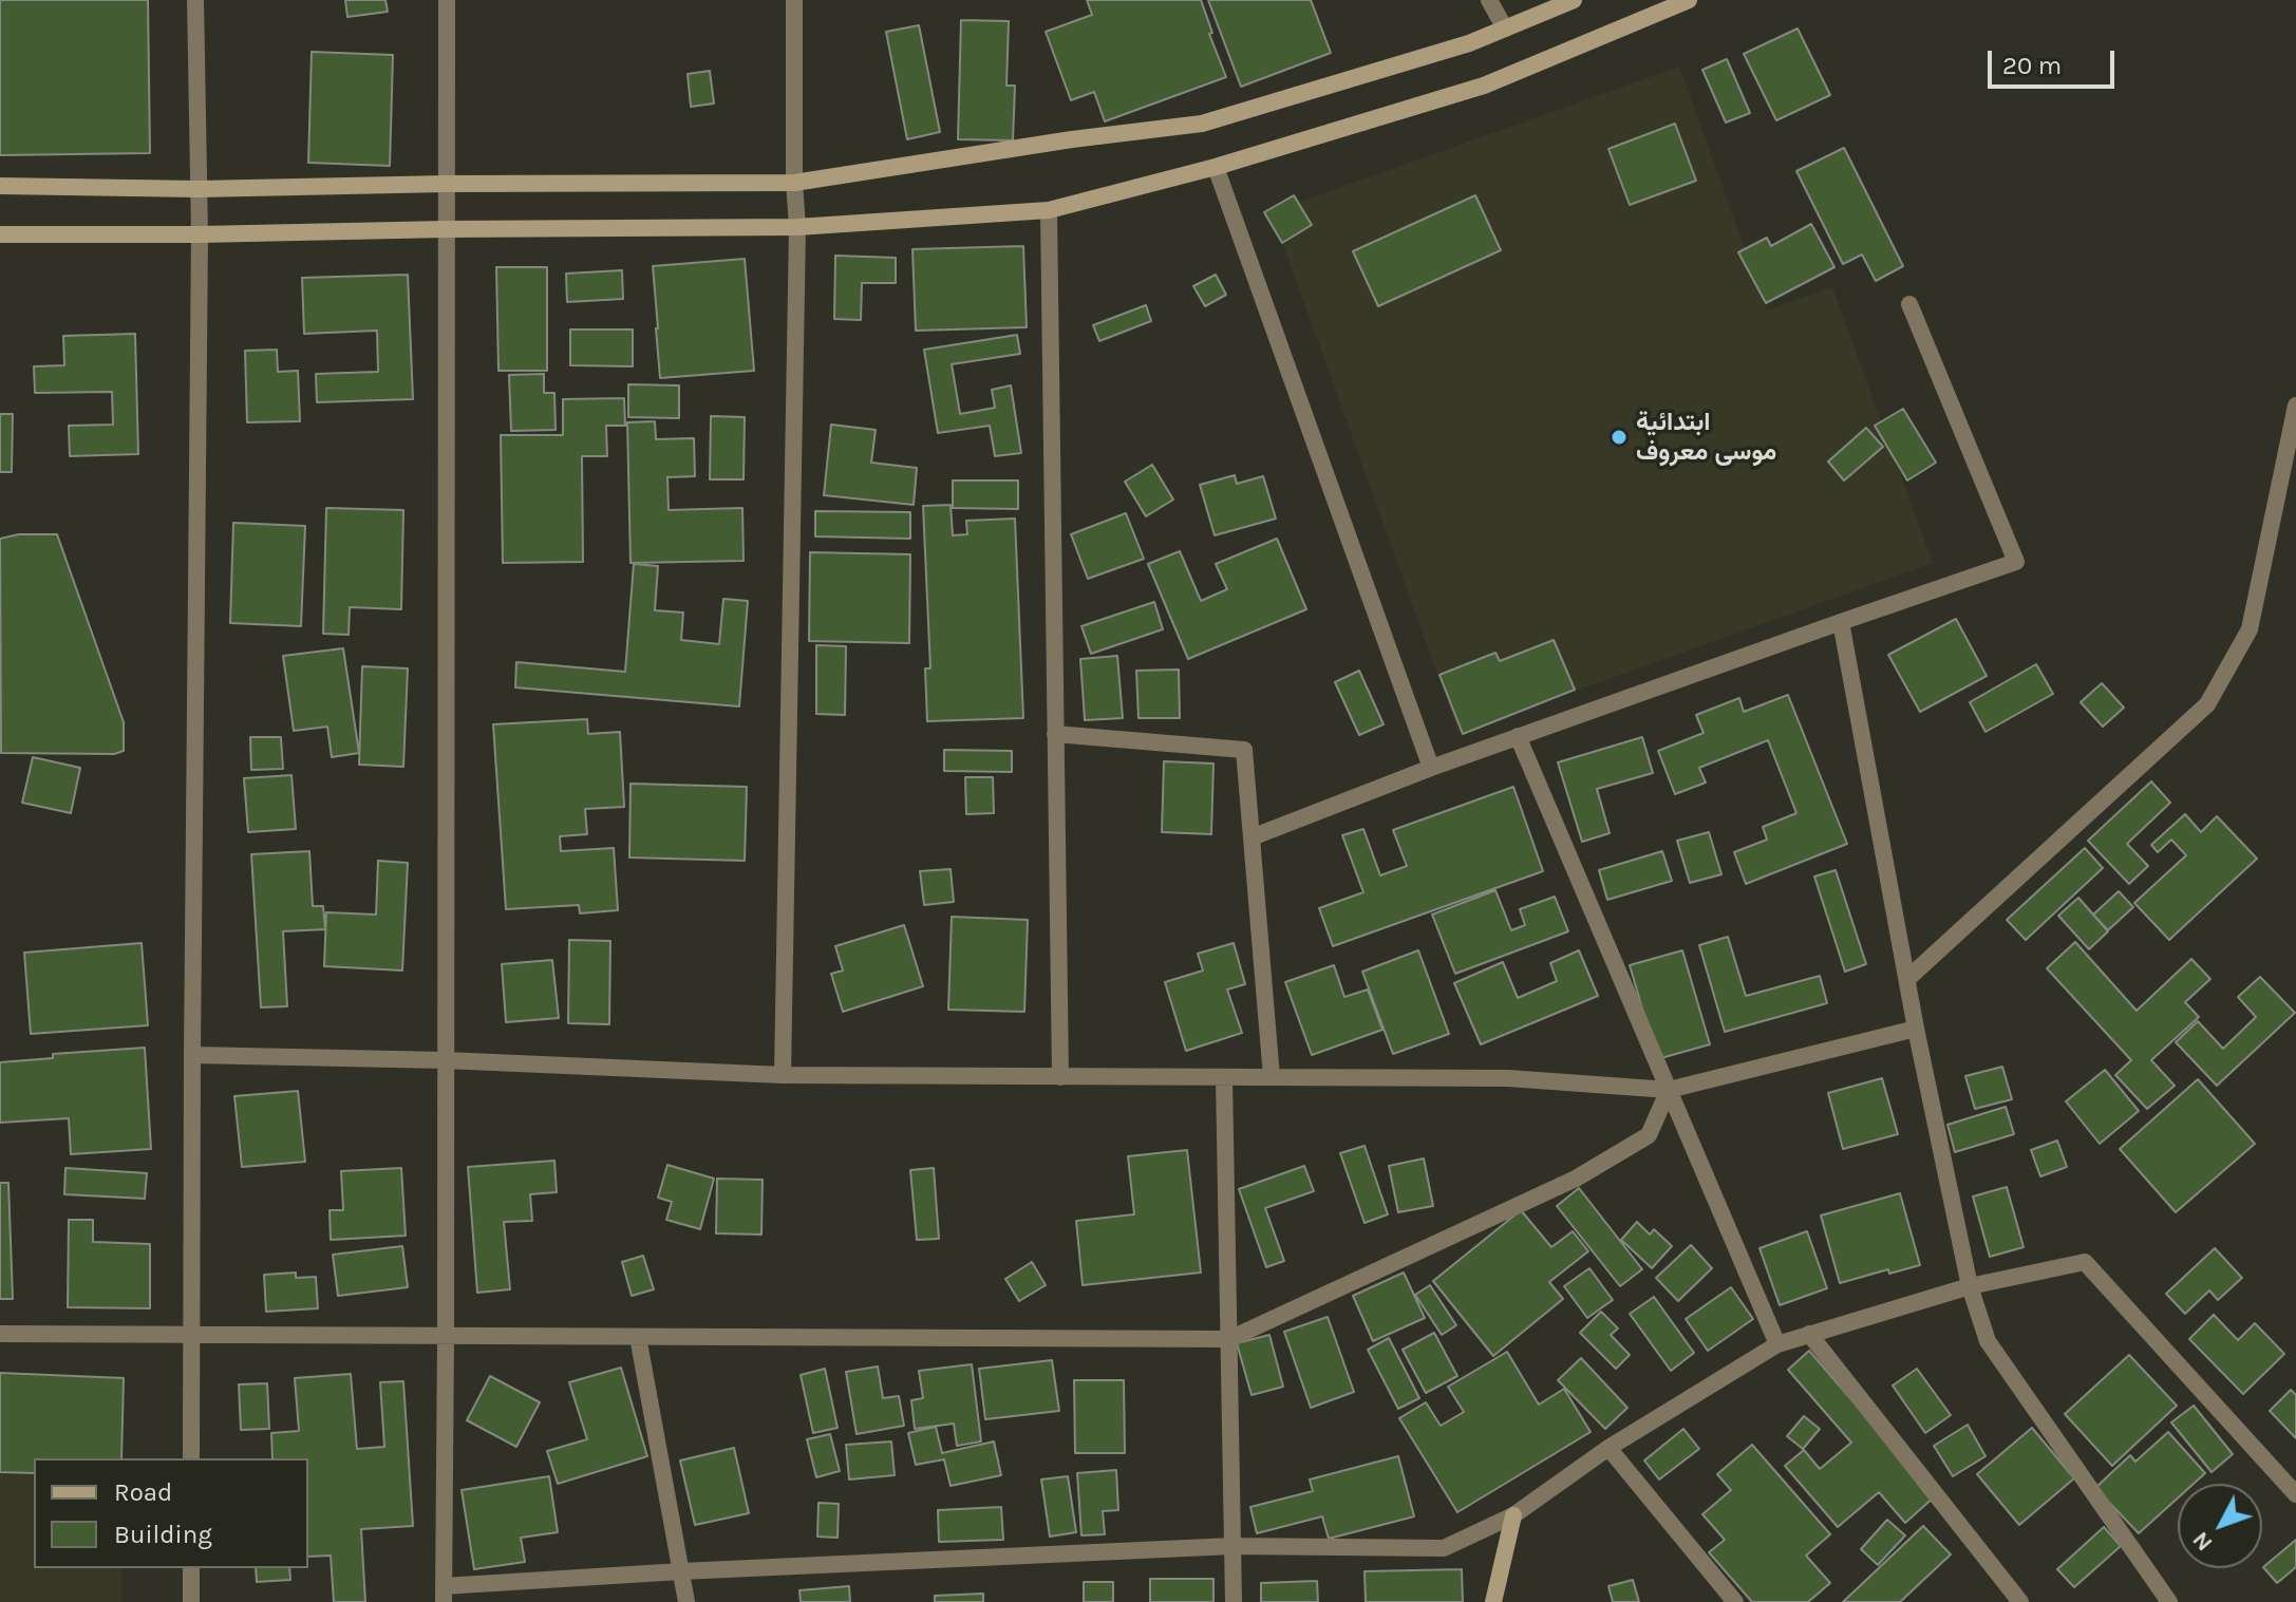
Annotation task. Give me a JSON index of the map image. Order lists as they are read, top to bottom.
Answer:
{
  "places": ["ابتدائية موسى معروف"],
  "legend": ["Road", "Building"],
  "scale_bar": "20 m",
  "north": "bottom left"
}
